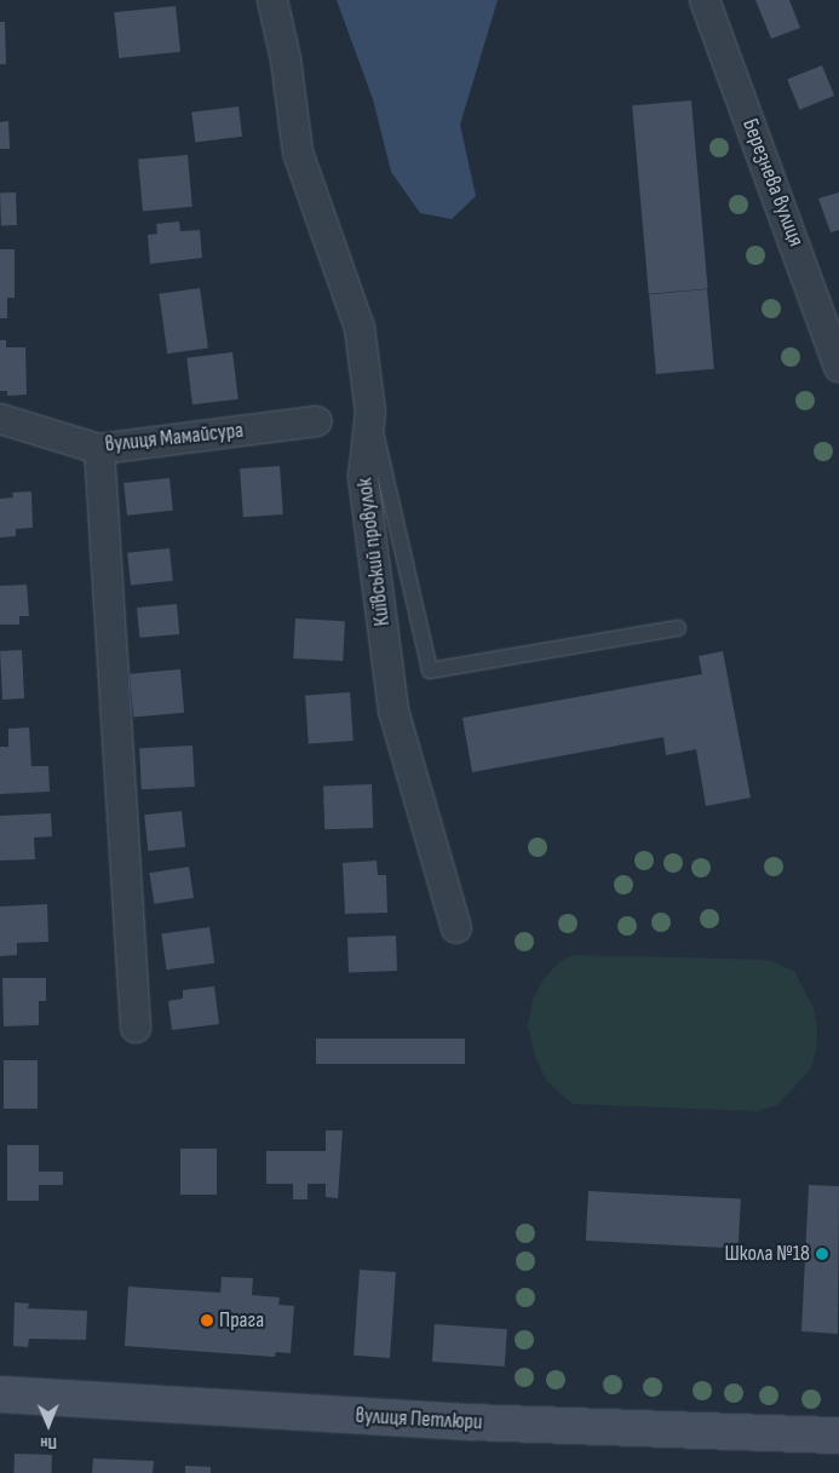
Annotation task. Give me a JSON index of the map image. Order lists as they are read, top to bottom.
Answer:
{
  "streets": {
    "main road": ["вулиця Петлюри"],
    "street": ["Березнева вулиця", "вулиця Мамайсура", "Київський провулок"]
  },
  "places": ["Школа №18", "Прага"],
  "north": "bottom"
}
